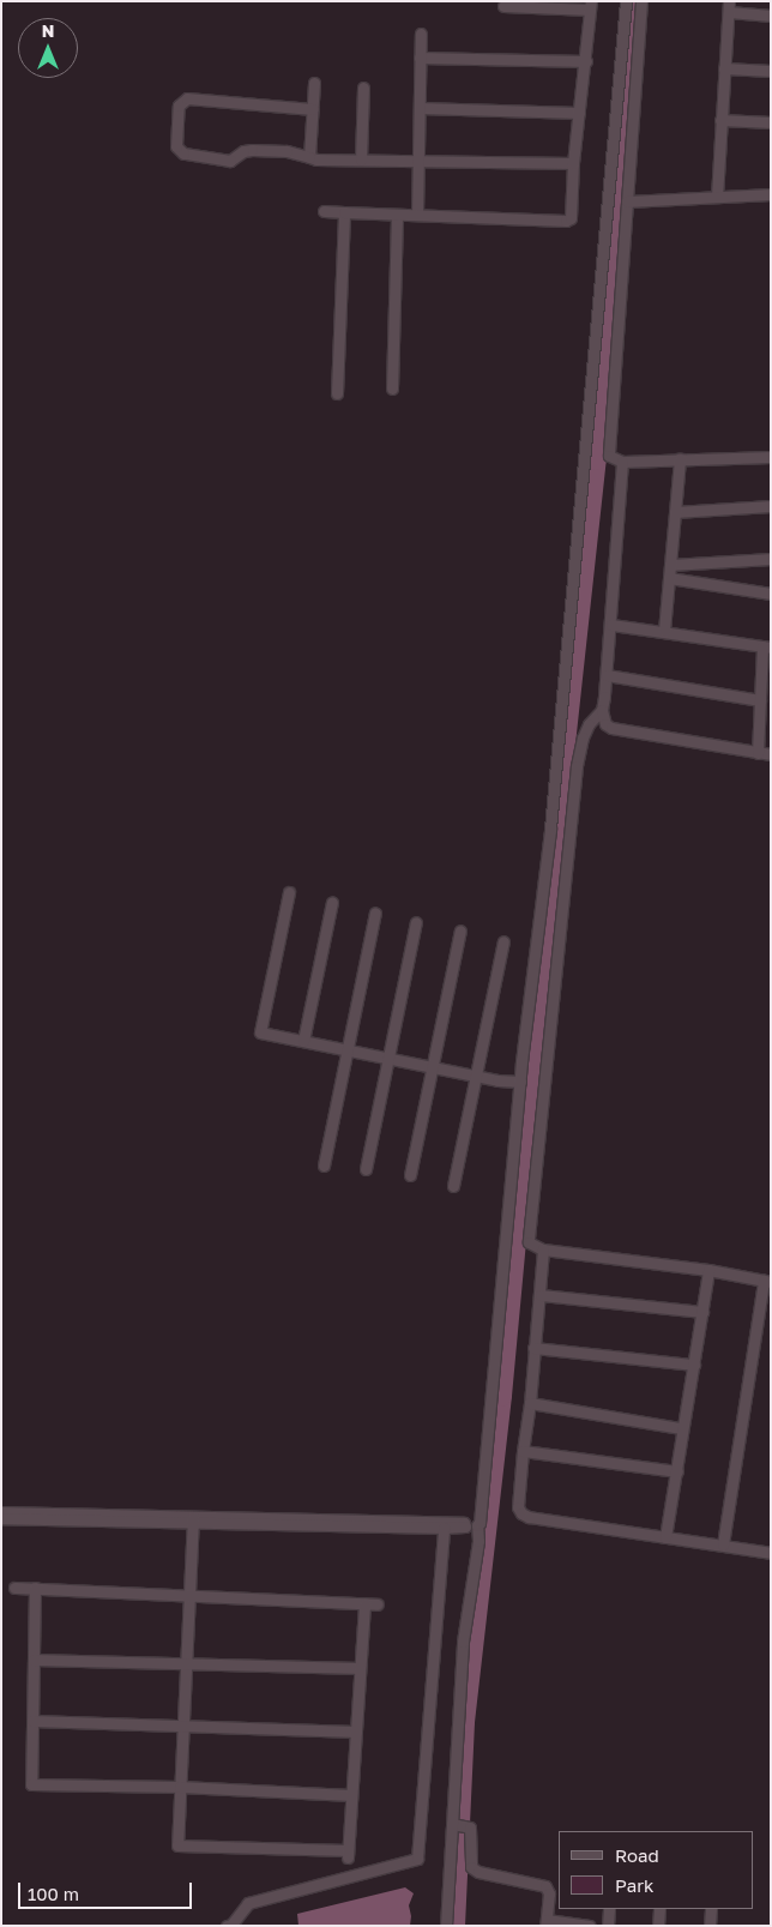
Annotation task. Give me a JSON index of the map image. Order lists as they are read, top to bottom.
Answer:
{
  "legend": ["Road", "Park"],
  "scale_bar": "100 m",
  "north": "top"
}
